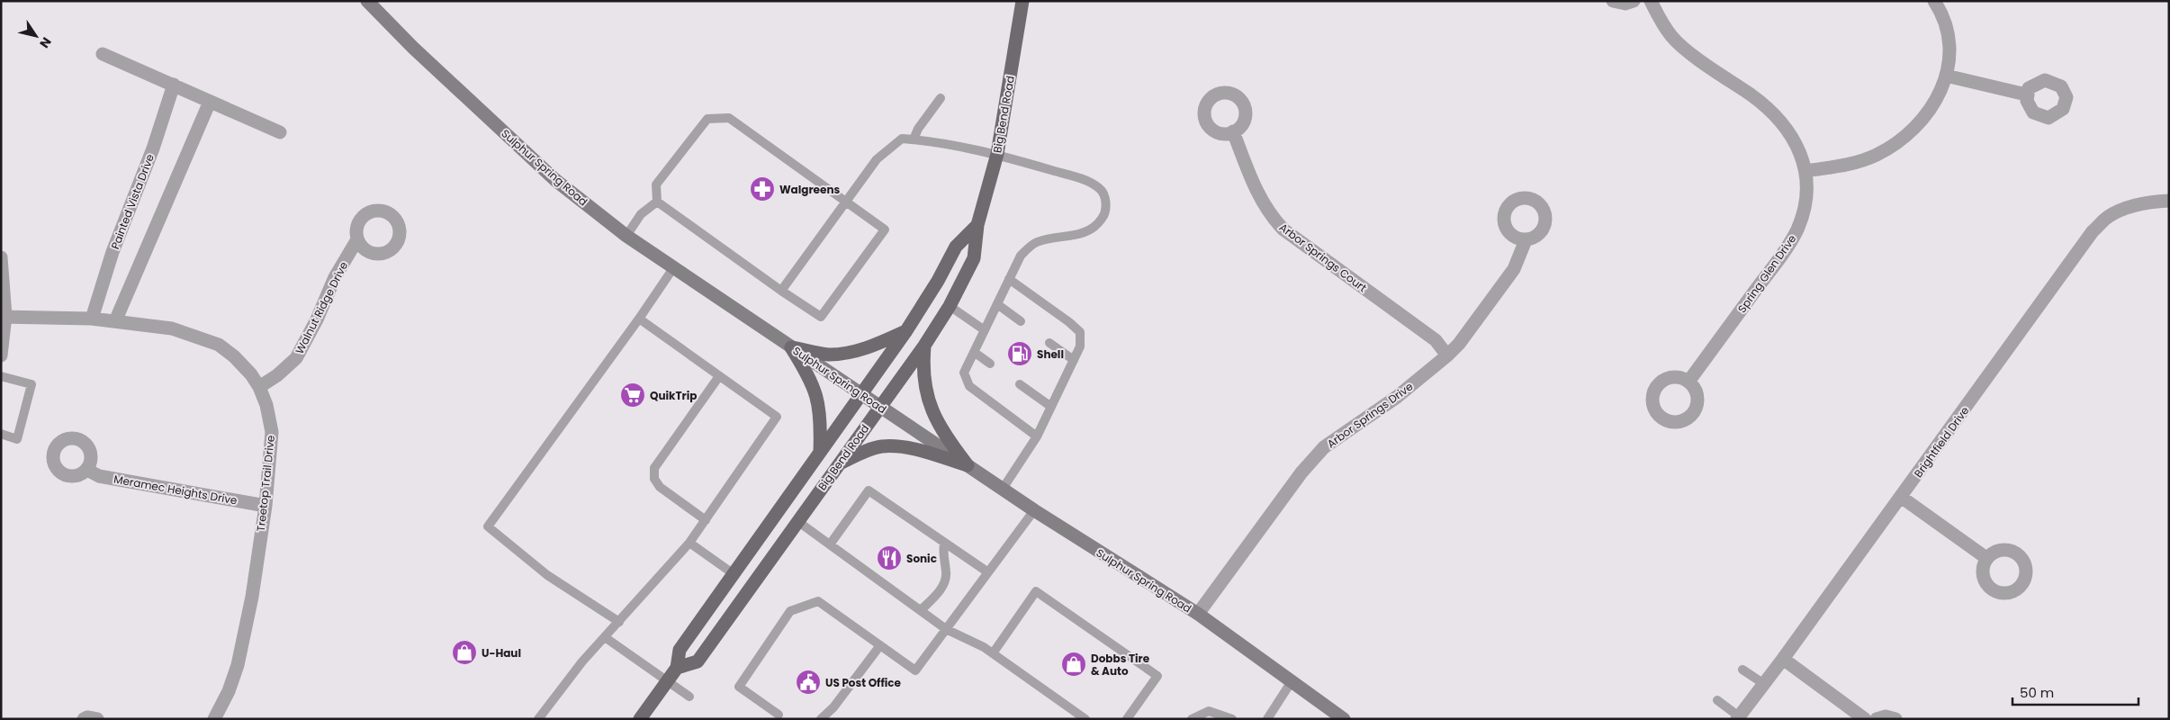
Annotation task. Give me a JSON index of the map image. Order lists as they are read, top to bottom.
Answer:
{
  "streets": {
    "main road": ["Big Bend Road"],
    "street": [
      "Sulphur Spring Road",
      "Painted Vista Drive",
      "Arbor Springs Court",
      "Spring Glen Drive",
      "Walnut Ridge Drive",
      "Arbor Springs Drive",
      "Brightfield Drive",
      "Treetop Trail Drive",
      "Meramec Heights Drive"
    ]
  },
  "crossings": [
    ["Big Bend Road", "Sulphur Spring Road"],
    ["Sulphur Spring Road", "Arbor Springs Drive"],
    ["Painted Vista Drive", "Treetop Trail Drive"],
    ["Arbor Springs Court", "Arbor Springs Drive"],
    ["Walnut Ridge Drive", "Treetop Trail Drive"],
    ["Treetop Trail Drive", "Meramec Heights Drive"]
  ],
  "places": {
    "pharmacy": ["Walgreens"],
    "fuel station": ["Shell"],
    "supermarket": ["QuikTrip"],
    "restaurant": ["Sonic"],
    "shop": ["U-Haul", "Dobbs Tire & Auto"],
    "public building": ["US Post Office"]
  },
  "scale_bar": "50 m",
  "north": "bottom right"
}
